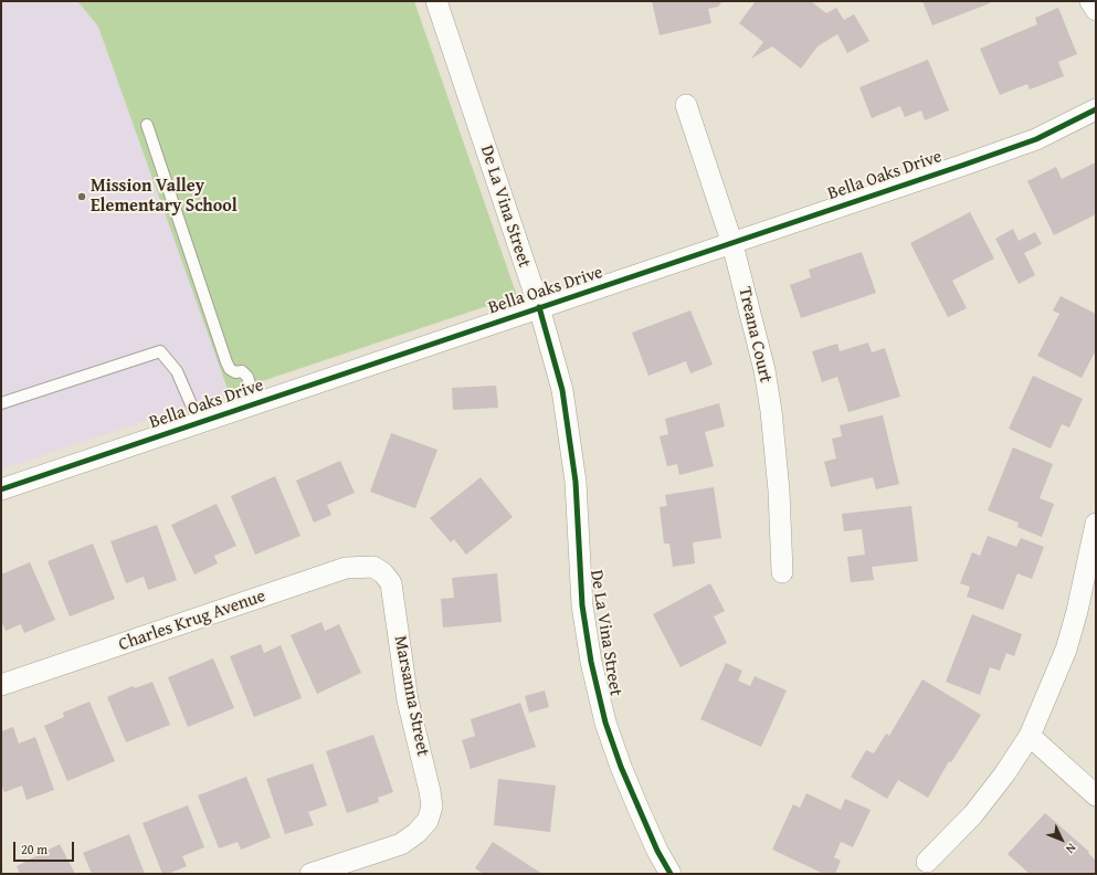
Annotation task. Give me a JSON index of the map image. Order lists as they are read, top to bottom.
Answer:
{
  "streets": {
    "street": [
      "Bella Oaks Drive",
      "De La Vina Street",
      "Treana Court",
      "Charles Krug Avenue",
      "Marsanna Street"
    ]
  },
  "crossings": [
    ["Bella Oaks Drive", "De La Vina Street"],
    ["Bella Oaks Drive", "Treana Court"],
    ["Charles Krug Avenue", "Marsanna Street"]
  ],
  "places": ["Mission Valley Elementary School"],
  "scale_bar": "20 m",
  "north": "bottom right"
}
